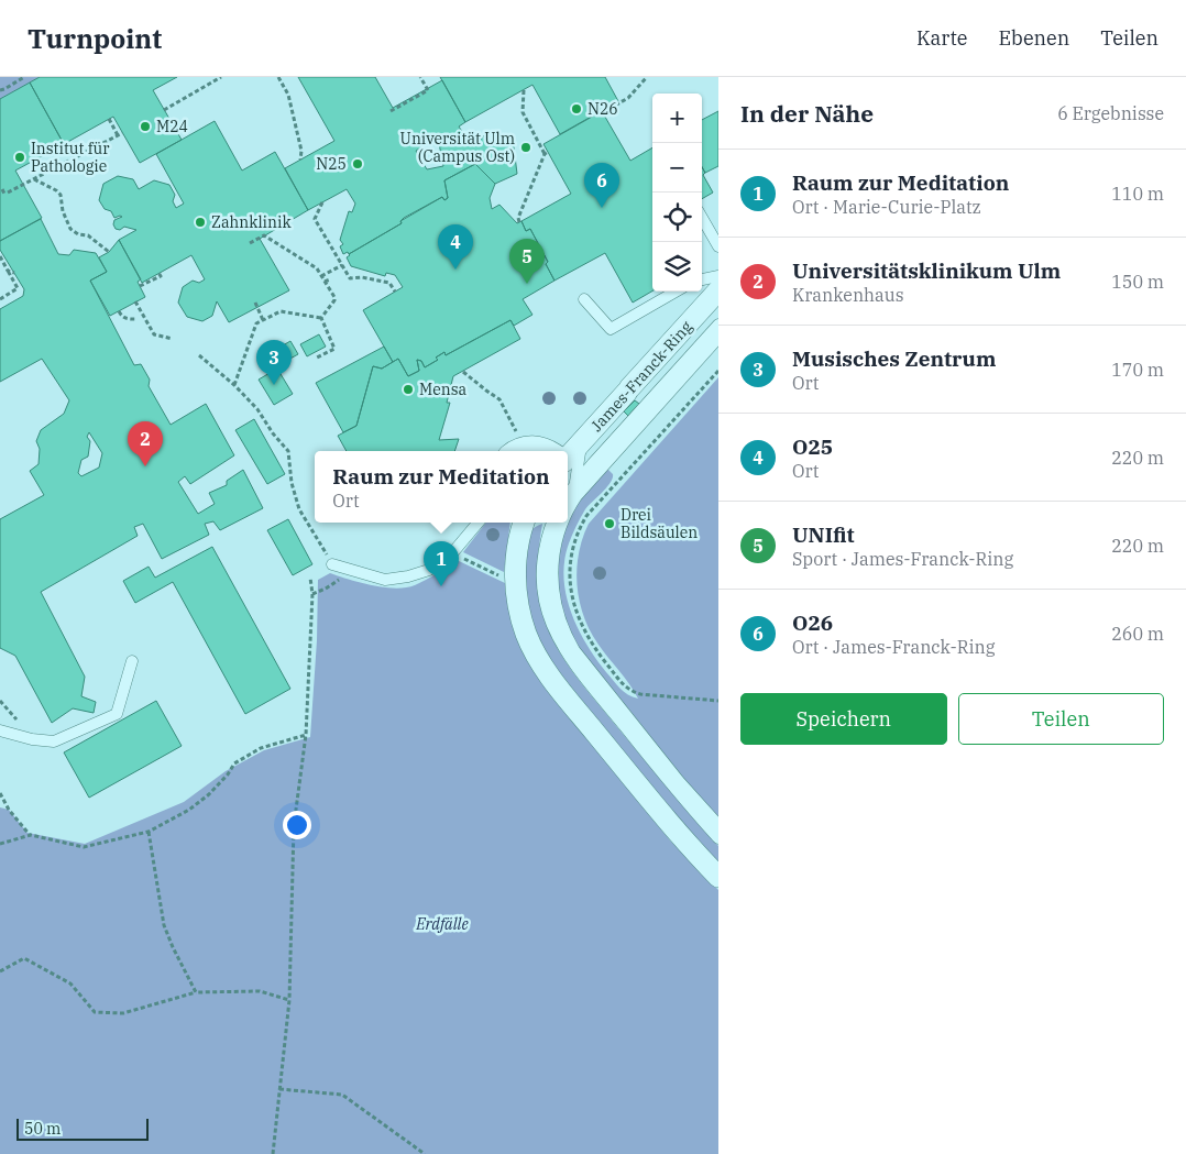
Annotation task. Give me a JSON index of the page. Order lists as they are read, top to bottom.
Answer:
{
  "streets": {
    "street": ["James-Franck-Ring"]
  },
  "parks": ["Erdfälle"],
  "places": [
    "N26",
    "M24",
    "Universität Ulm (Campus Ost)",
    "Institut für Pathologie",
    "N25",
    "Zahnklinik",
    "Mensa",
    "Drei Bildsäulen"
  ],
  "scale_bar": "50 m",
  "page": {
    "header": "Turnpoint",
    "nav": ["Karte", "Ebenen", "Teilen"],
    "heading": ["In der Nähe", "6 Ergebnisse"],
    "map_buttons": ["+", "−"],
    "list": [
      {
        "mark": "1",
        "name": "Raum zur Meditation",
        "note": "Ort · Marie-Curie-Platz",
        "value": "110 m"
      },
      {
        "mark": "2",
        "name": "Universitätsklinikum Ulm",
        "note": "Krankenhaus",
        "value": "150 m"
      },
      {
        "mark": "3",
        "name": "Musisches Zentrum",
        "note": "Ort",
        "value": "170 m"
      },
      {
        "mark": "4",
        "name": "O25",
        "note": "Ort",
        "value": "220 m"
      },
      {
        "mark": "5",
        "name": "UNIfit",
        "note": "Sport · James-Franck-Ring",
        "value": "220 m"
      },
      {
        "mark": "6",
        "name": "O26",
        "note": "Ort · James-Franck-Ring",
        "value": "260 m"
      }
    ],
    "pins": [
      "6",
      "4",
      "5",
      "3",
      "2",
      "1"
    ],
    "popup": ["Raum zur Meditation", "Ort"],
    "buttons": ["Speichern", "Teilen"],
    "scale": "50 m"
  }
}
